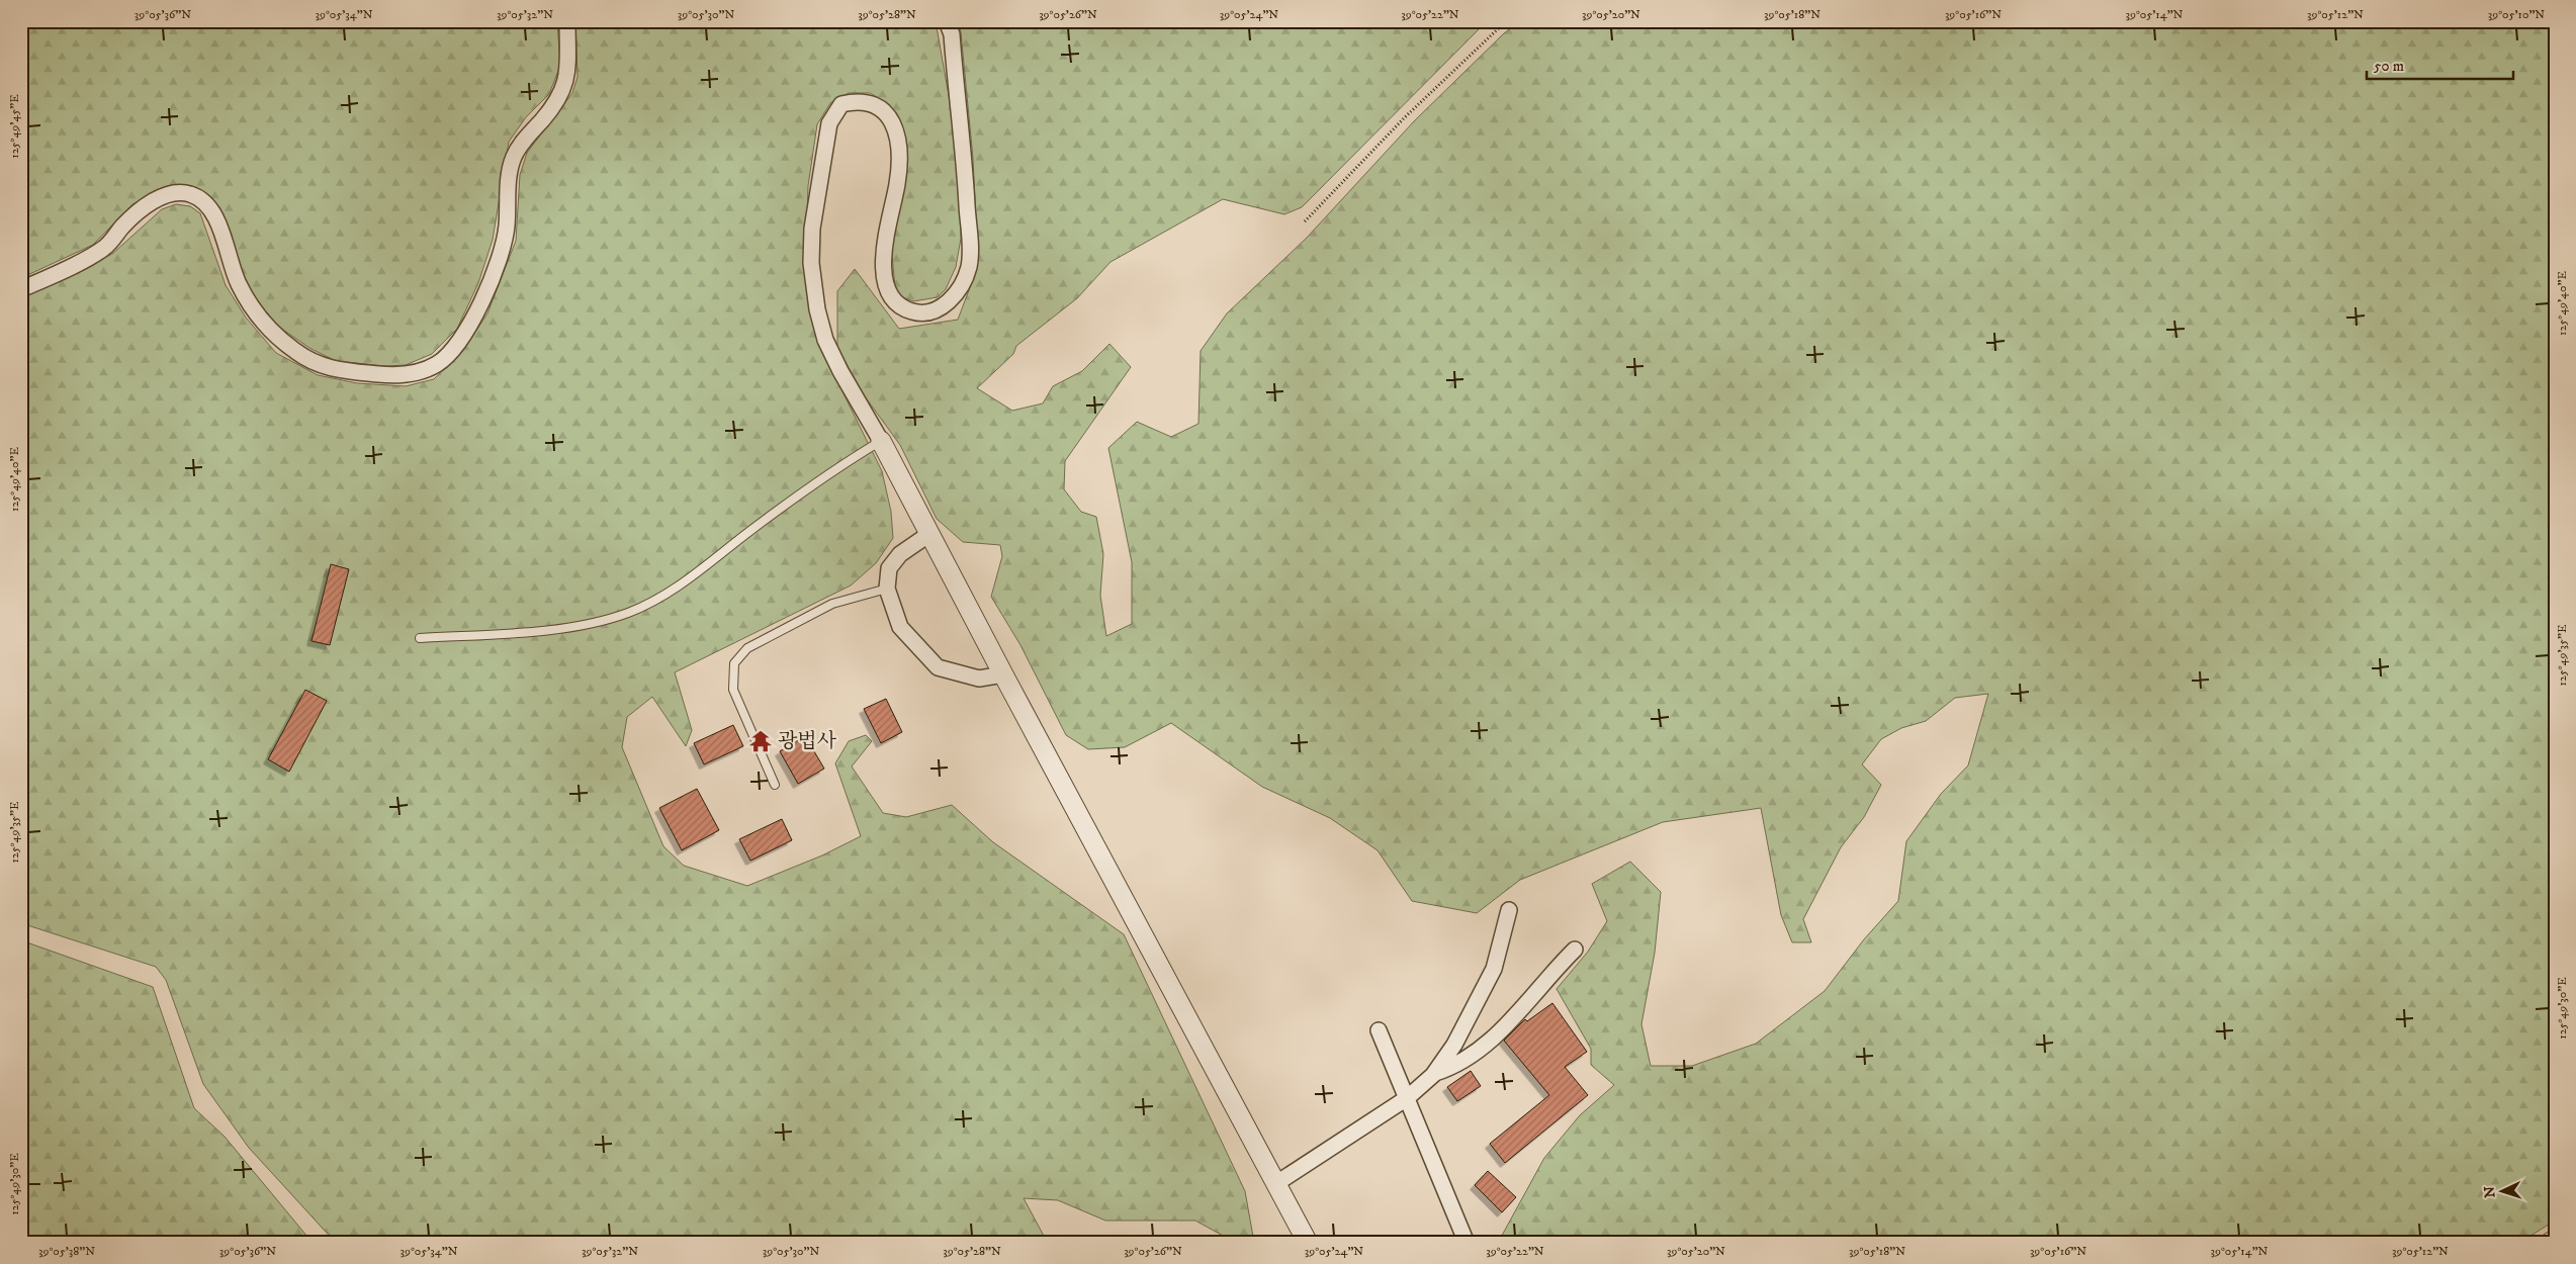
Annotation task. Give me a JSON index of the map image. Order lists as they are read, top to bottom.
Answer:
{
  "places": {
    "temple": ["광법사"]
  },
  "scale_bar": "50 m",
  "north": "left",
  "coordinates": [
    "39°05'36\"N",
    "39°05'34\"N",
    "39°05'32\"N",
    "39°05'30\"N",
    "39°05'28\"N",
    "39°05'26\"N",
    "39°05'24\"N",
    "39°05'22\"N",
    "39°05'20\"N",
    "39°05'18\"N",
    "39°05'16\"N",
    "39°05'14\"N",
    "39°05'12\"N",
    "39°05'10\"N",
    "125°49'45\"E",
    "125°49'40\"E",
    "125°49'35\"E",
    "125°49'30\"E",
    "39°05'38\"N"
  ]
}
